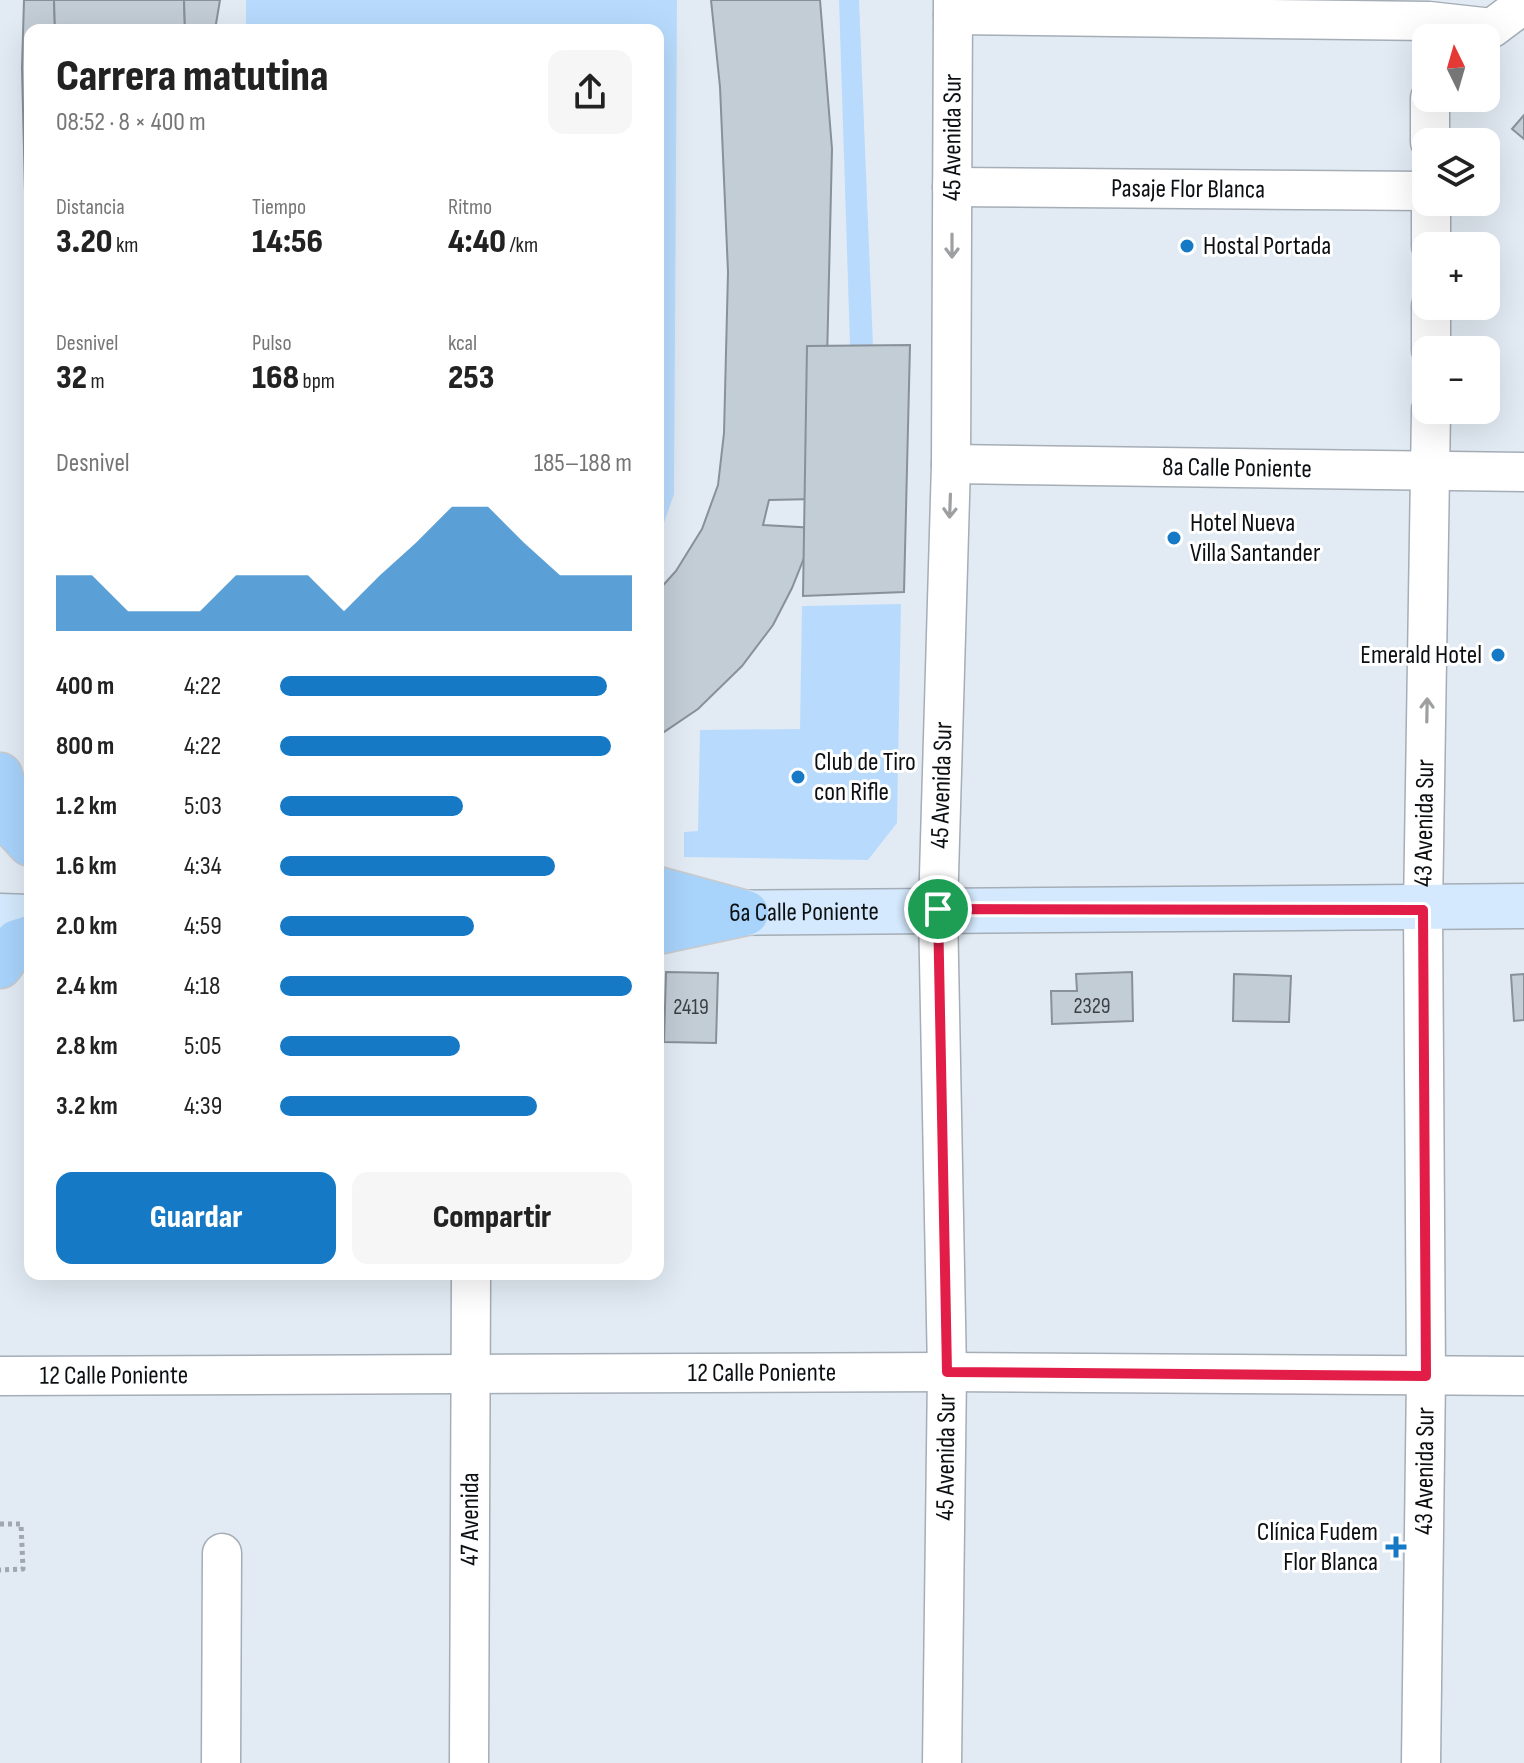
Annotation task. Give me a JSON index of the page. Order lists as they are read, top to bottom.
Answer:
{
  "streets": {
    "street": [
      "45 Avenida Sur",
      "Pasaje Flor Blanca",
      "8a Calle Poniente",
      "43 Avenida Sur",
      "6a Calle Poniente",
      "12 Calle Poniente",
      "47 Avenida"
    ]
  },
  "crossings": [
    ["45 Avenida Sur", "Pasaje Flor Blanca"],
    ["45 Avenida Sur", "8a Calle Poniente"],
    ["45 Avenida Sur", "6a Calle Poniente"],
    ["45 Avenida Sur", "12 Calle Poniente"],
    ["8a Calle Poniente", "43 Avenida Sur"],
    ["43 Avenida Sur", "6a Calle Poniente"],
    ["43 Avenida Sur", "12 Calle Poniente"],
    ["12 Calle Poniente", "47 Avenida"]
  ],
  "one_way": ["45 Avenida Sur"],
  "places": {
    "other": [
      "Hostal Portada",
      "Hotel Nueva Villa Santander",
      "Emerald Hotel",
      "Club de Tiro con Rifle"
    ],
    "health": ["Clínica Fudem Flor Blanca"]
  },
  "house_numbers": ["2329", "2419"],
  "north": "top",
  "page": {
    "map_buttons": ["+", "−"],
    "heading": ["Carrera matutina", "08:52 · 8 × 400 m"],
    "stats": [
      ["Distancia", "3.20 km"],
      ["Tiempo", "14:56"],
      ["Ritmo", "4:40 /km"],
      ["Desnivel", "32 m"],
      ["Pulso", "168 bpm"],
      ["kcal", "253"]
    ],
    "chart": ["Desnivel", "185–188 m"],
    "list": [
      {
        "name": "400 m",
        "note": "4:22"
      },
      {
        "name": "800 m",
        "note": "4:22"
      },
      {
        "name": "1.2 km",
        "note": "5:03"
      },
      {
        "name": "1.6 km",
        "note": "4:34"
      },
      {
        "name": "2.0 km",
        "note": "4:59"
      },
      {
        "name": "2.4 km",
        "note": "4:18"
      },
      {
        "name": "2.8 km",
        "note": "5:05"
      },
      {
        "name": "3.2 km",
        "note": "4:39"
      }
    ],
    "buttons": ["Guardar", "Compartir"]
  }
}
